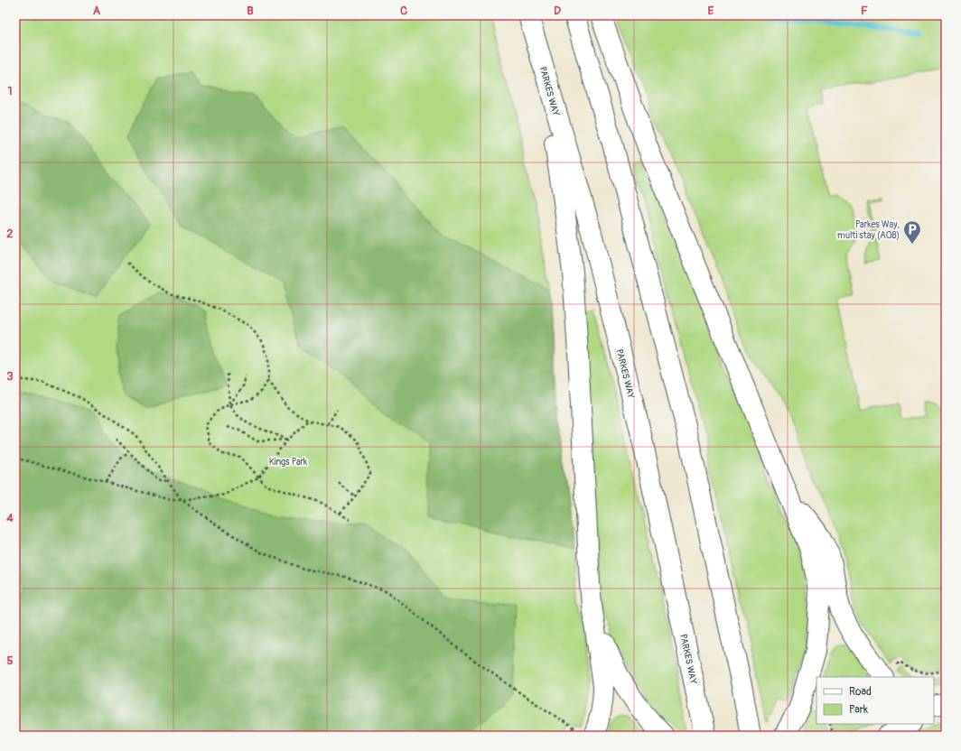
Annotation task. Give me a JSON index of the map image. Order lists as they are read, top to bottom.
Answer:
{
  "streets": {
    "main road": ["PARKES WAY"]
  },
  "parks": ["Kings Park"],
  "places": {
    "parking": ["Parkes Way, multi stay (A08)"]
  },
  "legend": ["Road", "Park"],
  "grid": {
    "columns": [
      "A",
      "B",
      "C",
      "D",
      "E",
      "F"
    ],
    "rows": [
      "1",
      "2",
      "3",
      "4",
      "5"
    ]
  }
}
